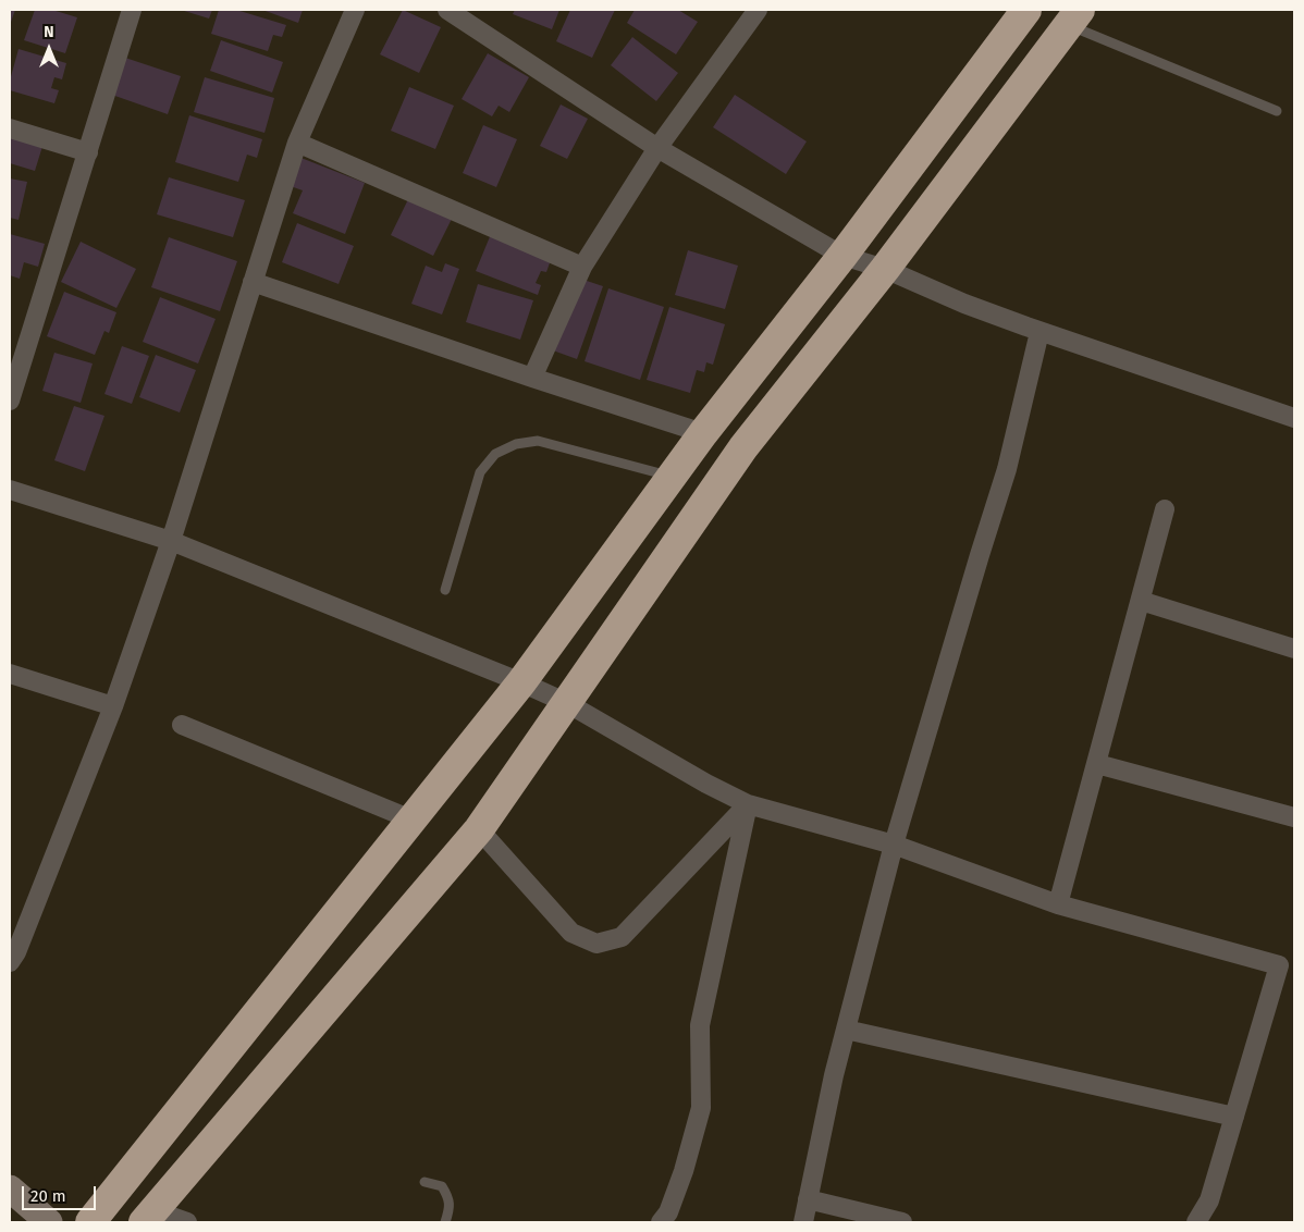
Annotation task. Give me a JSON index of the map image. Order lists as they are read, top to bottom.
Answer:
{
  "scale_bar": "20 m",
  "north": "top"
}
